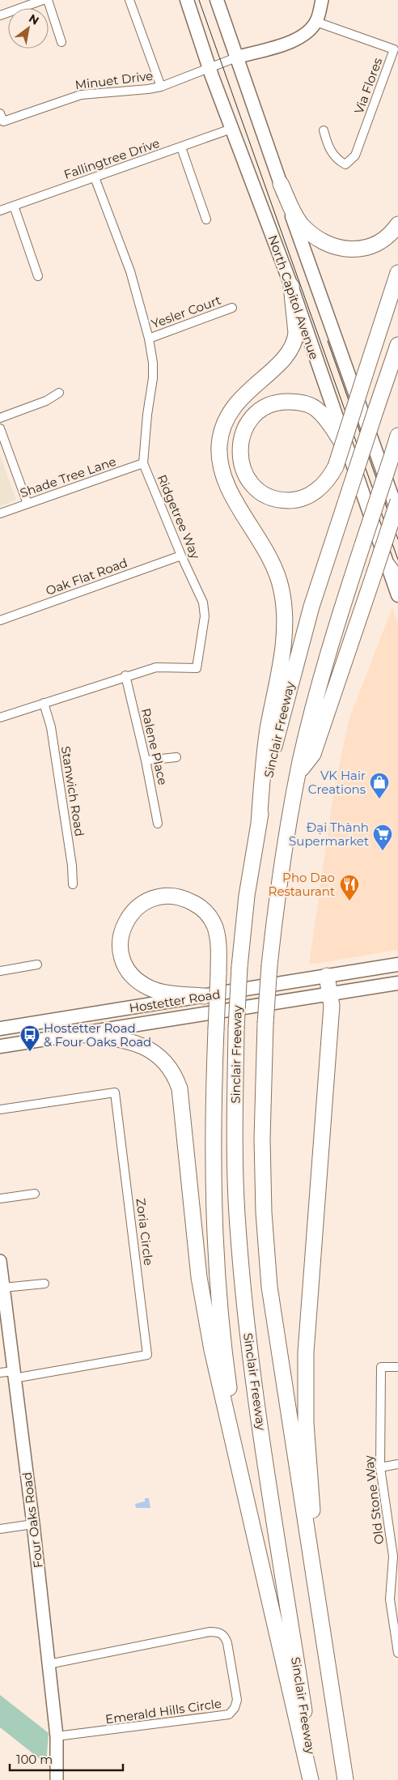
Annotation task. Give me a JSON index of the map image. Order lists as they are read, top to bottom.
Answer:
{
  "streets": {
    "highway": ["Sinclair Freeway"],
    "main road": ["North Capitol Avenue", "Hostetter Road"],
    "street": [
      "Minuet Drive",
      "Via Flores",
      "Fallingtree Drive",
      "Yesler Court",
      "Shade Tree Lane",
      "Ridgetree Way",
      "Oak Flat Road",
      "Ralene Place",
      "Stanwich Road",
      "Zoria Circle",
      "Old Stone Way",
      "Four Oaks Road",
      "Emerald Hills Circle"
    ]
  },
  "crossings": [
    ["Minuet Drive", "North Capitol Avenue"],
    ["Fallingtree Drive", "North Capitol Avenue"],
    ["Fallingtree Drive", "Ridgetree Way"],
    ["Yesler Court", "Ridgetree Way"],
    ["Shade Tree Lane", "Ridgetree Way"],
    ["Ridgetree Way", "Oak Flat Road"],
    ["Ridgetree Way", "Ralene Place"],
    ["Ridgetree Way", "Stanwich Road"],
    ["Zoria Circle", "Four Oaks Road"],
    ["Four Oaks Road", "Emerald Hills Circle"]
  ],
  "places": {
    "shop": ["VK Hair Creations"],
    "supermarket": ["Đại Thành Supermarket"],
    "restaurant": ["Pho Dao Restaurant"],
    "bus stop": ["Hostetter Road & Four Oaks Road"]
  },
  "scale_bar": "100 m",
  "north": "top right"
}
